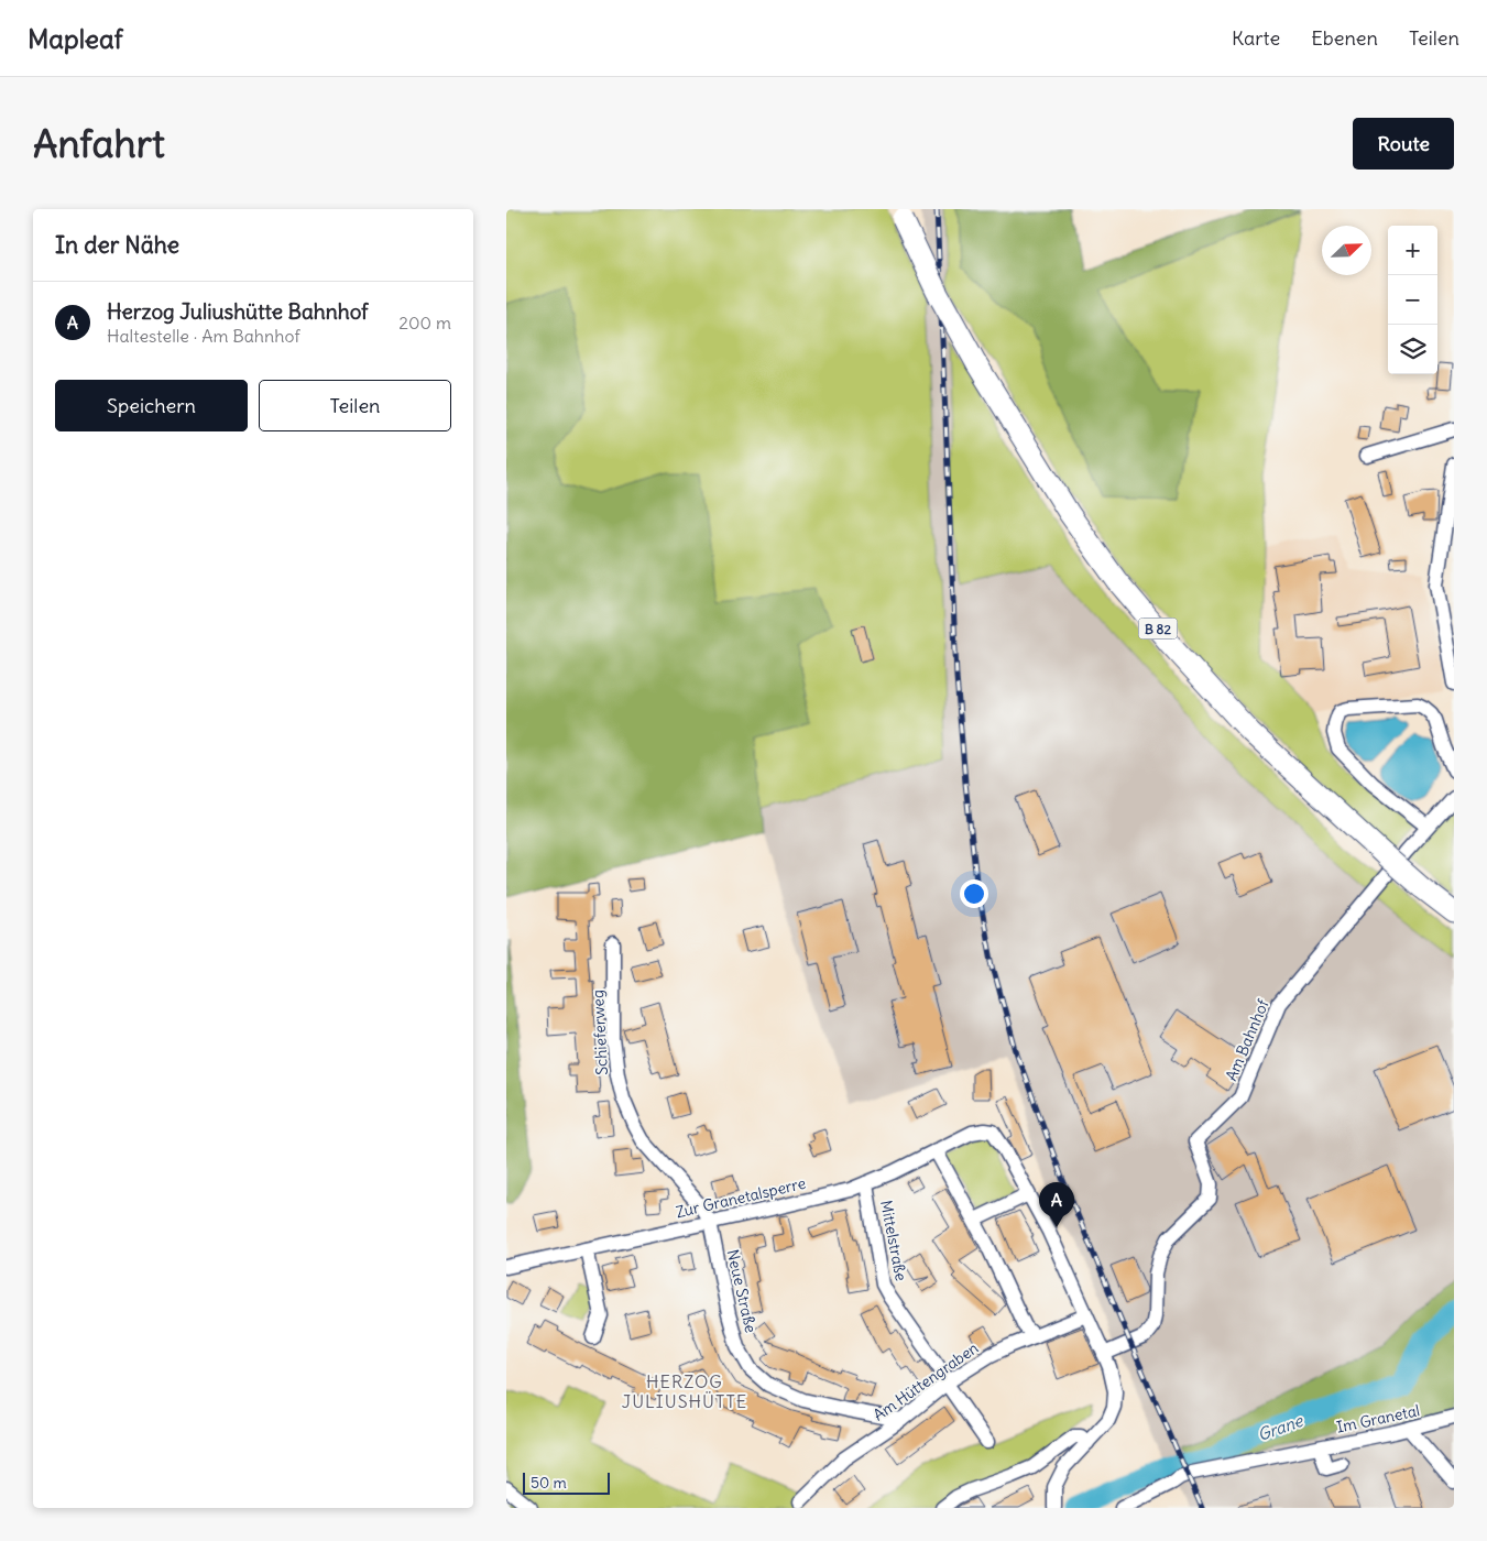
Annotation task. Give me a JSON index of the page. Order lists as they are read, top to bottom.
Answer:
{
  "streets": {
    "highway": ["B 82"],
    "street": [
      "Schieferweg",
      "Am Bahnhof",
      "Zur Granetalsperre",
      "Mittelstraße",
      "Neue Straße",
      "Am Hüttengraben",
      "Im Granetal"
    ]
  },
  "crossings": [
    ["Schieferweg", "Zur Granetalsperre"],
    ["Schieferweg", "Neue Straße"],
    ["Zur Granetalsperre", "Mittelstraße"],
    ["Zur Granetalsperre", "Neue Straße"],
    ["Mittelstraße", "Am Hüttengraben"],
    ["Neue Straße", "Am Hüttengraben"]
  ],
  "districts": ["HERZOG JULIUSHÜTTE"],
  "water": ["Grane"],
  "scale_bar": "50 m",
  "north": "top right",
  "page": {
    "header": "Mapleaf",
    "nav": ["Karte", "Ebenen", "Teilen"],
    "buttons": [
      "Route",
      ["Speichern", "Teilen"]
    ],
    "title": "Anfahrt",
    "heading": "In der Nähe",
    "map_buttons": ["+", "−"],
    "list": [
      {
        "mark": "A",
        "name": "Herzog Juliushütte Bahnhof",
        "note": "Haltestelle · Am Bahnhof",
        "value": "200 m"
      }
    ],
    "pins": "A",
    "scale": "50 m"
  }
}
